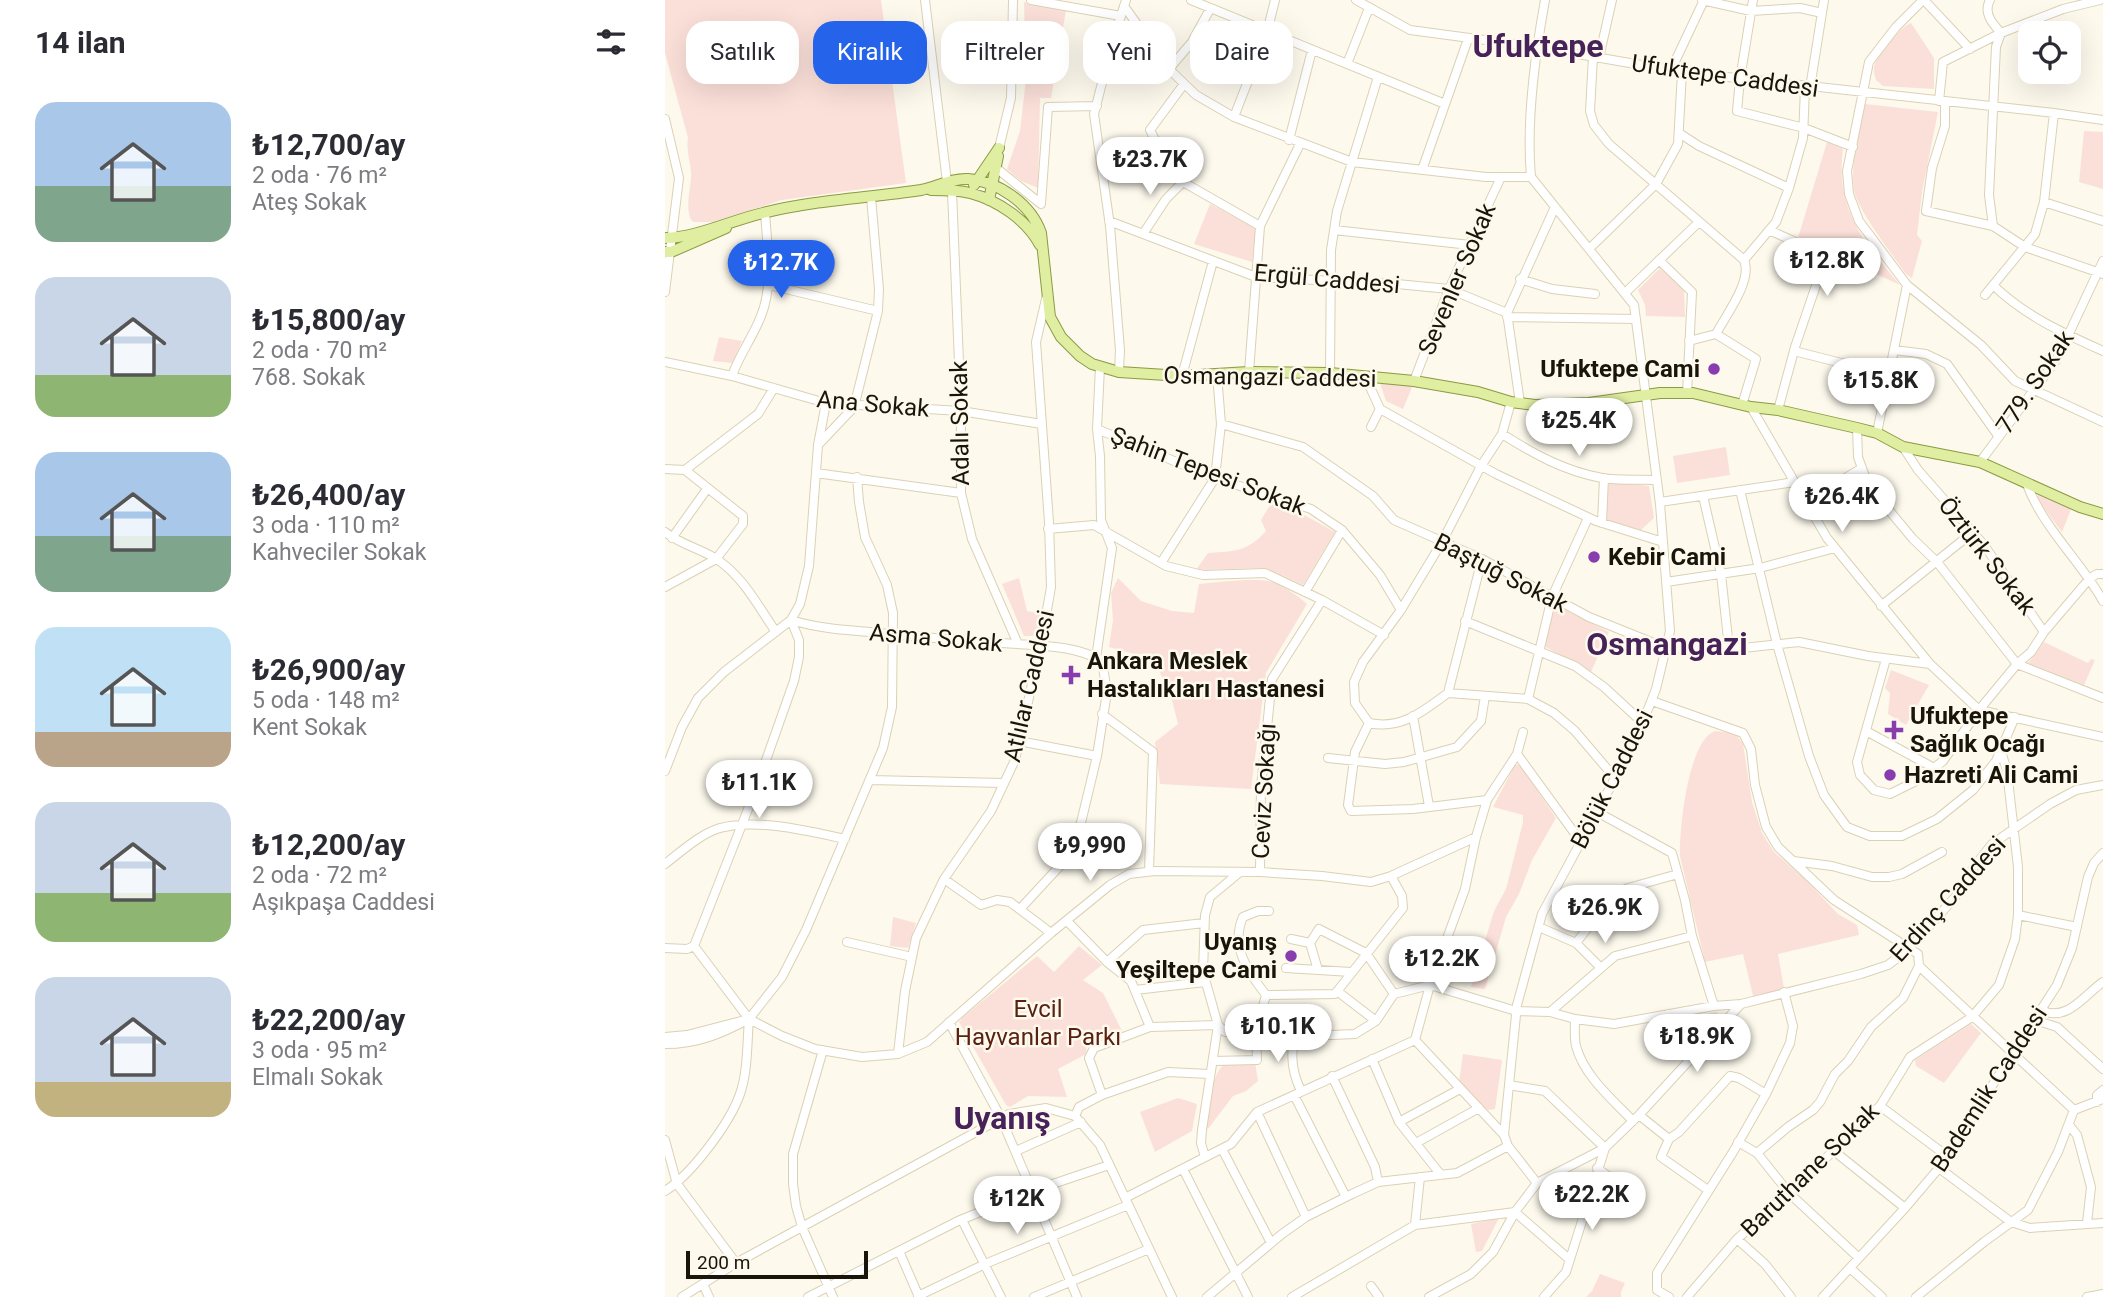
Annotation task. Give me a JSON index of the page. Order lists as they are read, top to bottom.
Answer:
{
  "streets": {
    "main road": ["Osmangazi Caddesi"],
    "street": [
      "Ufuktepe Caddesi",
      "Ergül Caddesi",
      "Sevenler Sokak",
      "779. Sokak",
      "Ana Sokak",
      "Adalı Sokak",
      "Şahin Tepesi Sokak",
      "Öztürk Sokak",
      "Baştuğ Sokak",
      "Asma Sokak",
      "Atlılar Caddesi",
      "Bölük Caddesi",
      "Ceviz Sokağı",
      "Erdinç Caddesi",
      "Bademlik Caddesi",
      "Baruthane Sokak"
    ]
  },
  "crossings": [
    ["Ergül Caddesi", "Sevenler Sokak"],
    ["Sevenler Sokak", "Osmangazi Caddesi"],
    ["Osmangazi Caddesi", "779. Sokak"],
    ["Osmangazi Caddesi", "Öztürk Sokak"],
    ["Osmangazi Caddesi", "Atlılar Caddesi"],
    ["Osmangazi Caddesi", "Bölük Caddesi"],
    ["Ana Sokak", "Adalı Sokak"],
    ["Ana Sokak", "Atlılar Caddesi"],
    ["Adalı Sokak", "Asma Sokak"],
    ["Baştuğ Sokak", "Bölük Caddesi"],
    ["Asma Sokak", "Atlılar Caddesi"],
    ["Bölük Caddesi", "Erdinç Caddesi"],
    ["Erdinç Caddesi", "Baruthane Sokak"]
  ],
  "districts": ["Ufuktepe", "Osmangazi", "Uyanış"],
  "parks": ["Evcil Hayvanlar Parkı"],
  "places": {
    "other": [
      "Ufuktepe Cami",
      "Kebir Cami",
      "Hazreti Ali Cami",
      "Uyanış Yeşiltepe Cami"
    ],
    "health": ["Ankara Meslek Hastalıkları Hastanesi", "Ufuktepe Sağlık Ocağı"]
  },
  "scale_bar": "200 m",
  "page": {
    "heading": "14 ilan",
    "chip": [
      "Satılık",
      "Kiralık",
      "Filtreler",
      "Yeni",
      "Daire"
    ],
    "list": [
      {
        "name": "₺12,700/ay",
        "note": "2 oda · 76 m² · Ateş Sokak"
      },
      {
        "name": "₺15,800/ay",
        "note": "2 oda · 70 m² · 768. Sokak"
      },
      {
        "name": "₺26,400/ay",
        "note": "3 oda · 110 m² · Kahveciler Sokak"
      },
      {
        "name": "₺26,900/ay",
        "note": "5 oda · 148 m² · Kent Sokak"
      },
      {
        "name": "₺12,200/ay",
        "note": "2 oda · 72 m² · Aşıkpaşa Caddesi"
      },
      {
        "name": "₺22,200/ay",
        "note": "3 oda · 95 m² · Elmalı Sokak"
      }
    ],
    "price": [
      "₺23.7K",
      "₺12.8K",
      "₺12.7K",
      "₺15.8K",
      "₺25.4K",
      "₺26.4K",
      "₺11.1K",
      "₺9,990",
      "₺26.9K",
      "₺12.2K",
      "₺10.1K",
      "₺18.9K",
      "₺22.2K",
      "₺12K"
    ],
    "scale": "200 m"
  }
}
